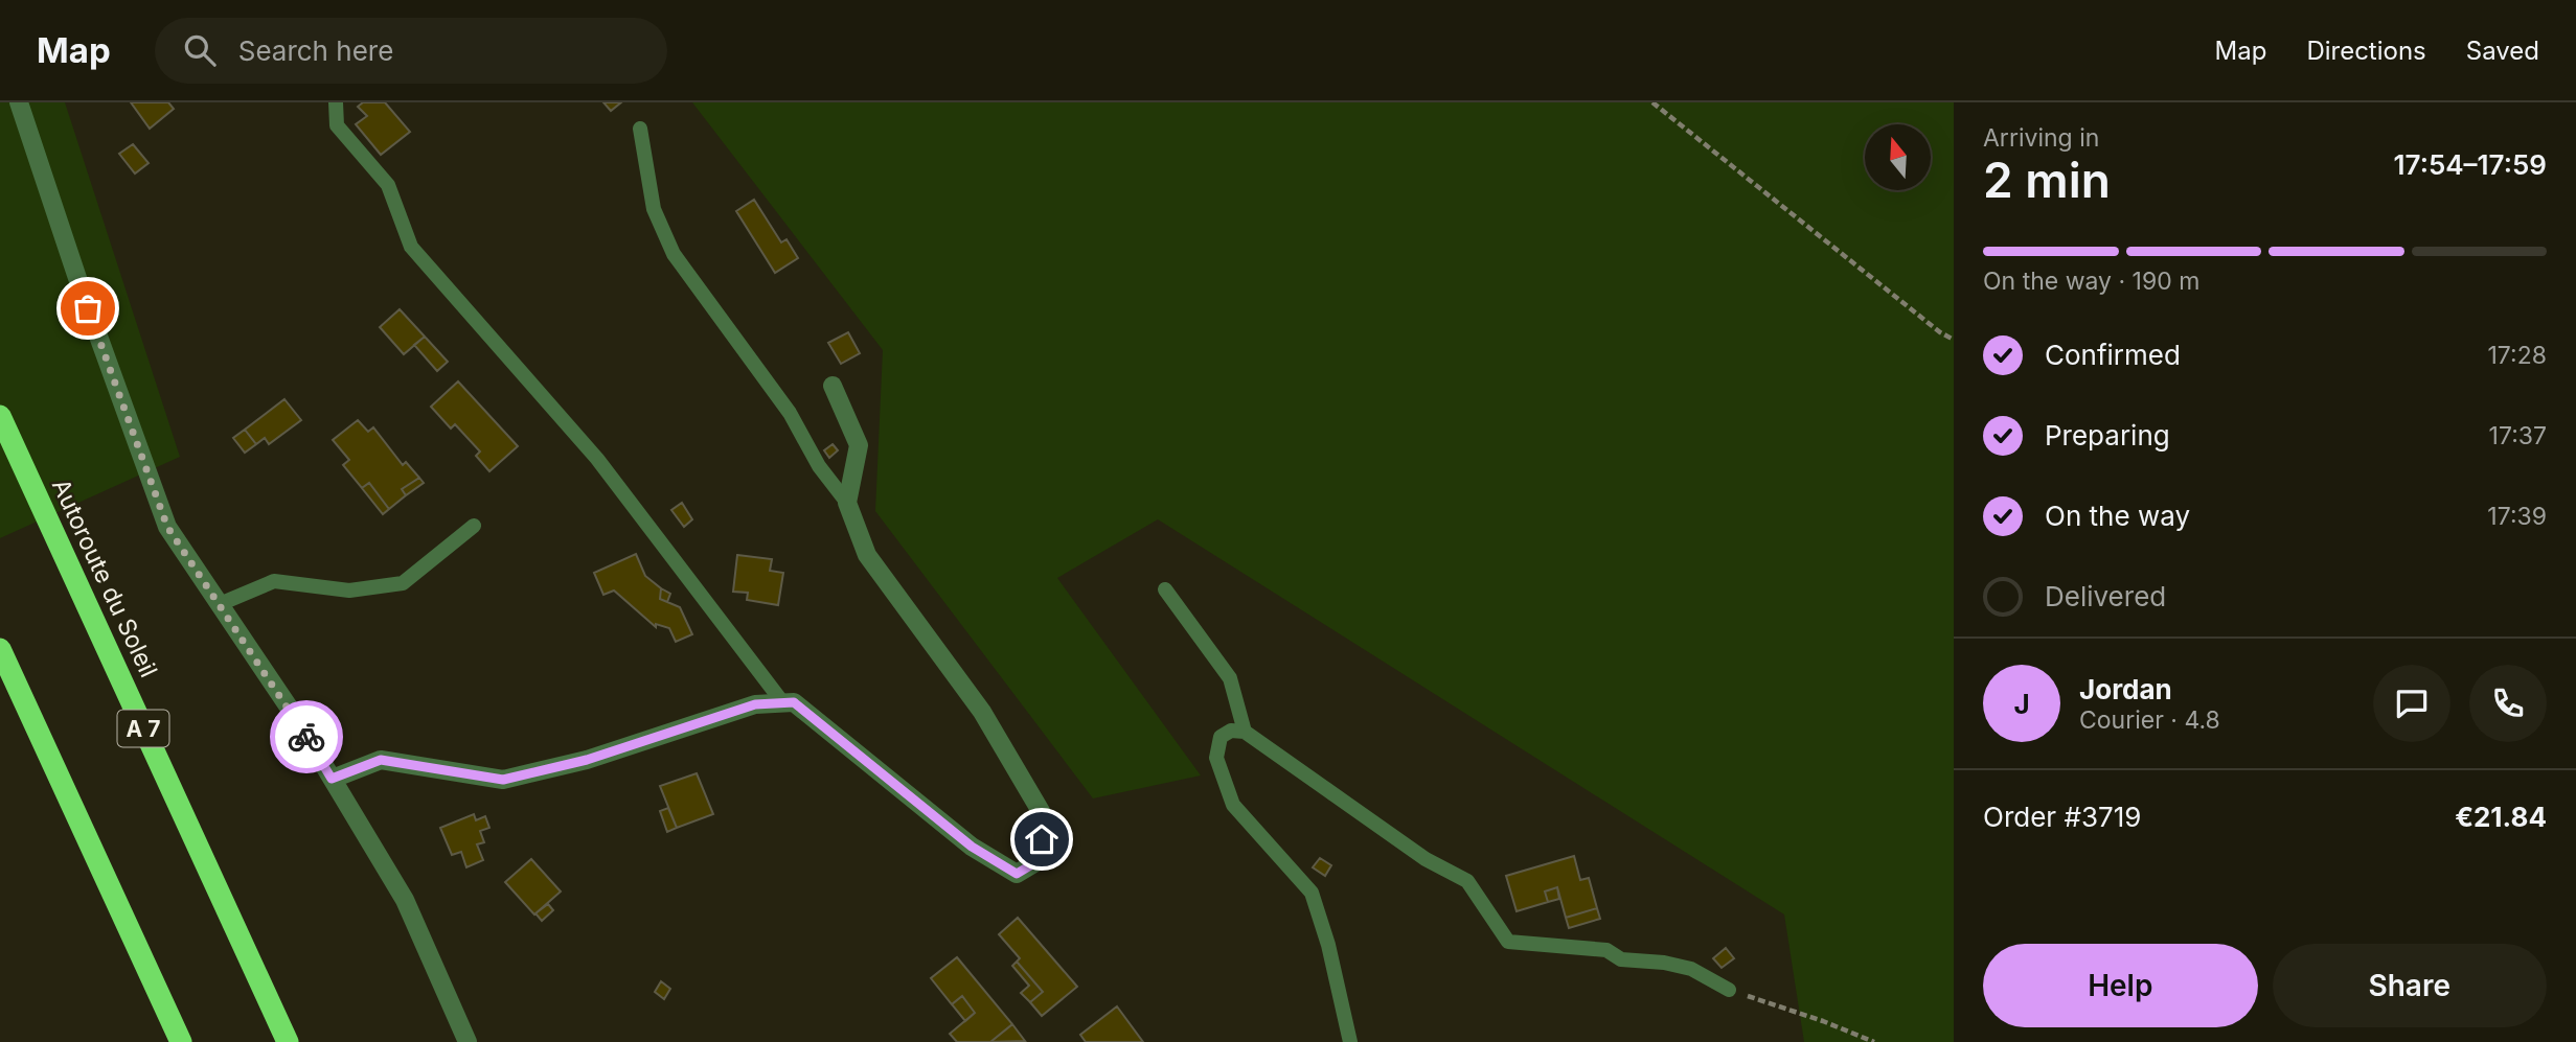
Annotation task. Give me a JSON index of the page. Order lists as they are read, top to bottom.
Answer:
{
  "streets": {
    "highway": ["Autoroute du Soleil", "A 7"]
  },
  "north": "top",
  "page": {
    "header": "Map",
    "search": "Search here",
    "nav": ["Map", "Directions", "Saved"],
    "heading": ["2 min", "Arriving in", "17:54–17:59"],
    "panel": [
      "Jordan",
      "Courier · 4.8",
      "Order #3719",
      "€21.84"
    ],
    "bar": "On the way · 190 m",
    "list": [
      ["Confirmed", "17:28"],
      ["Preparing", "17:37"],
      ["On the way", "17:39"],
      "Delivered"
    ],
    "round": "J",
    "buttons": ["Help", "Share"]
  }
}
